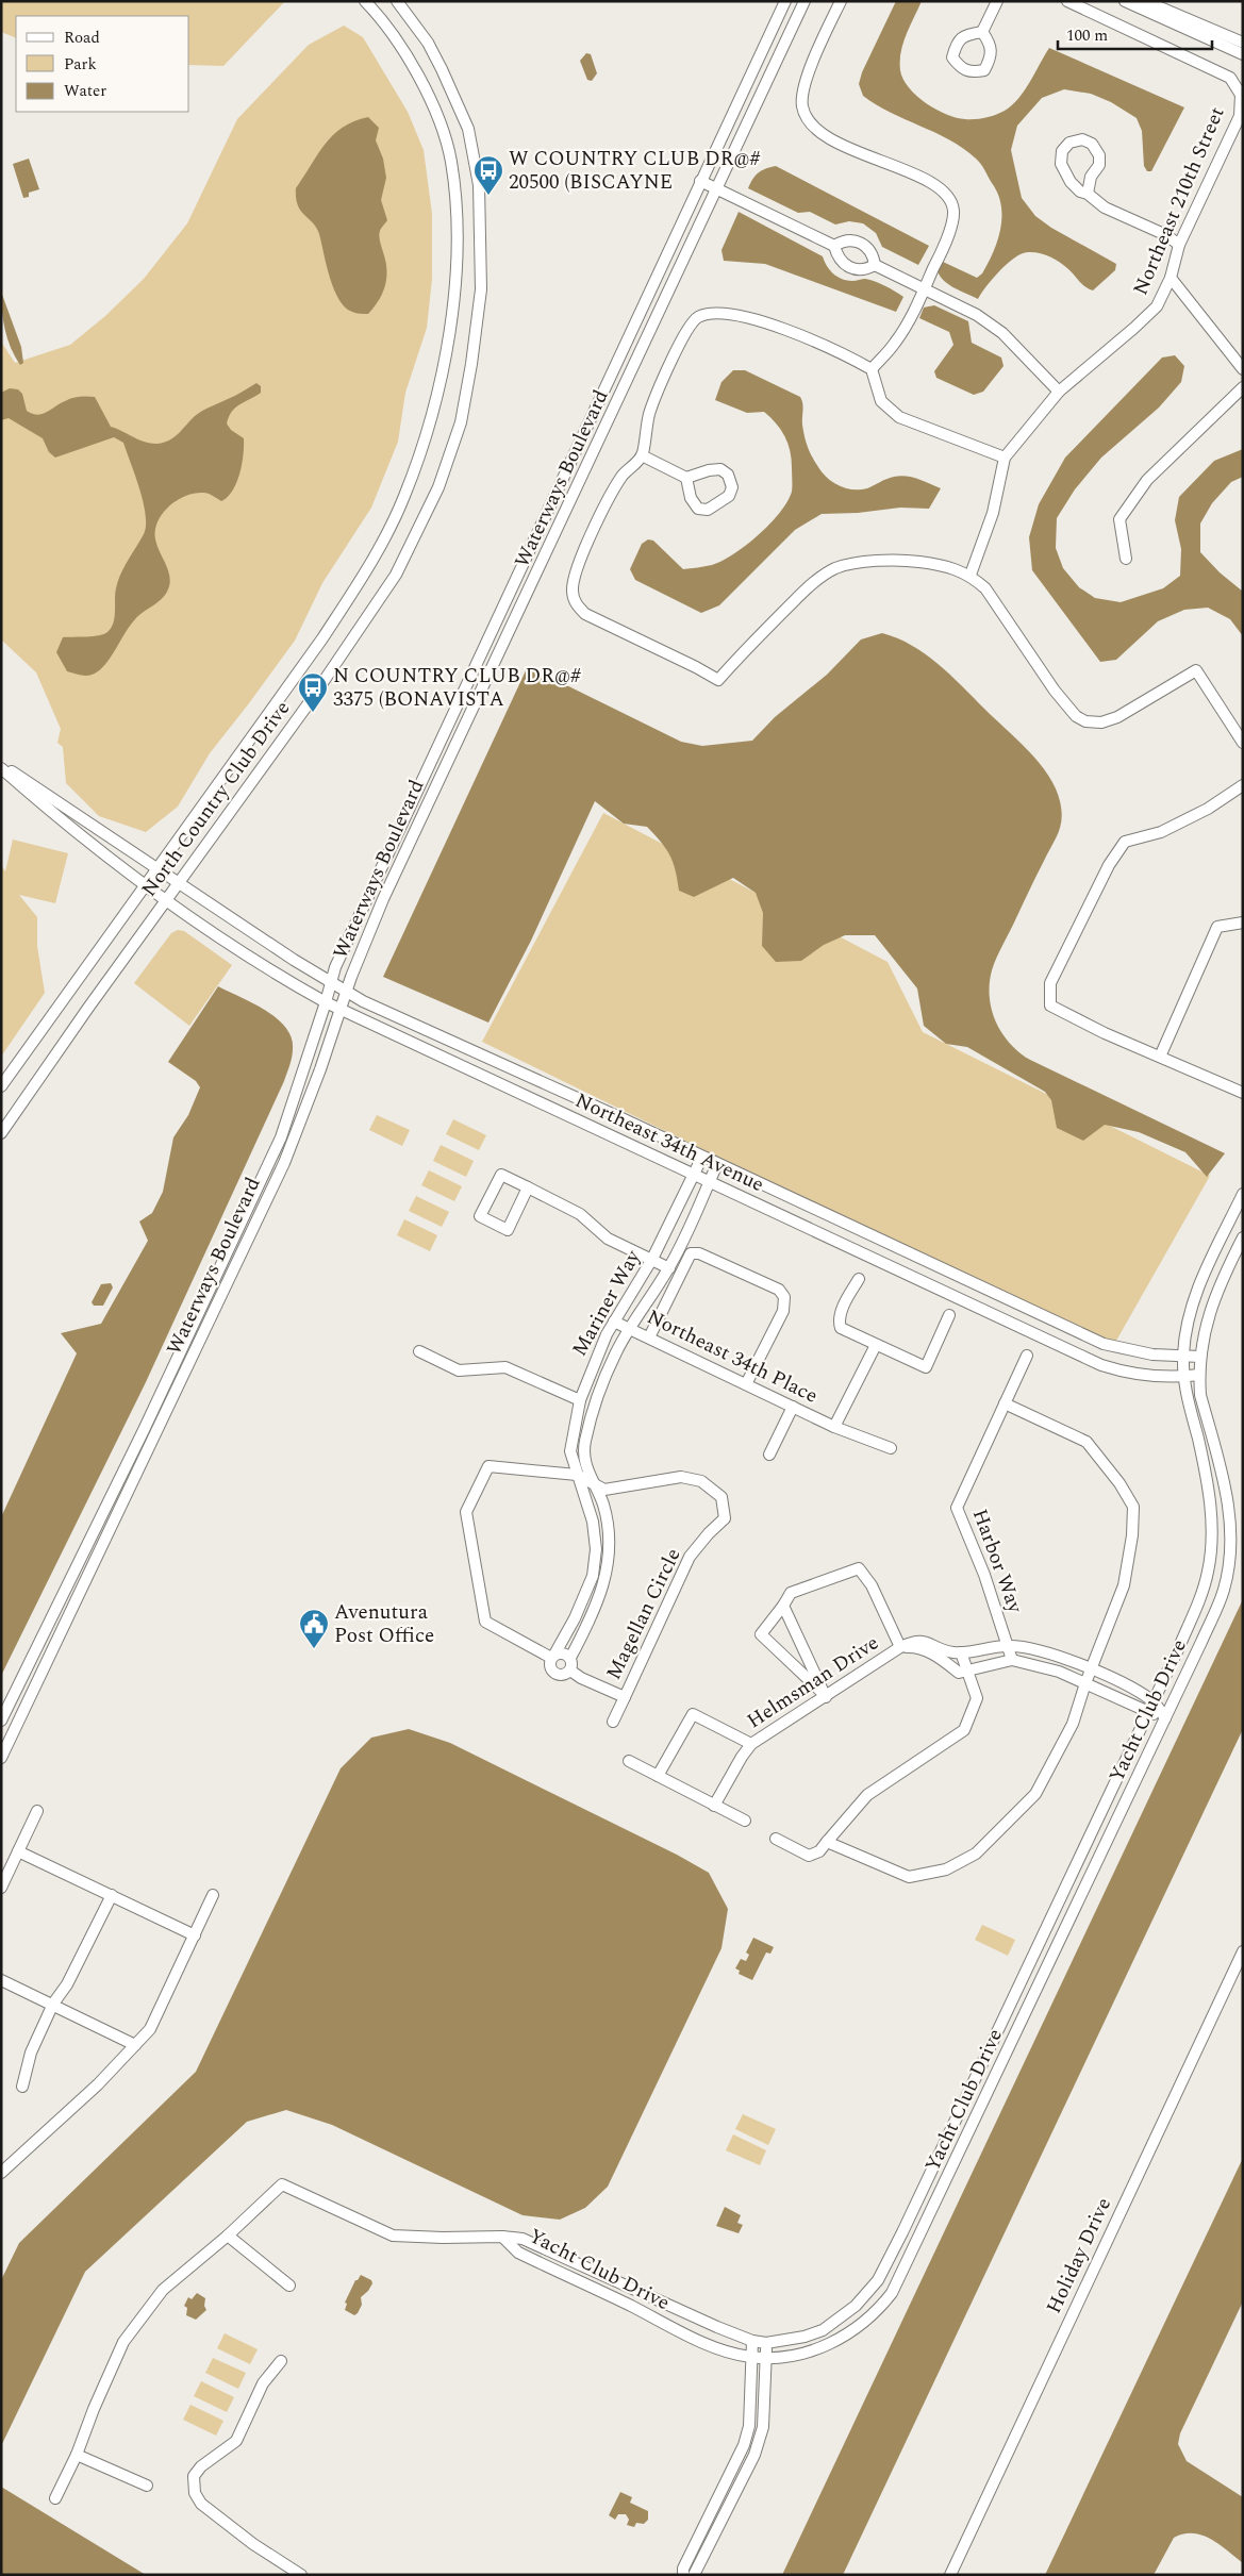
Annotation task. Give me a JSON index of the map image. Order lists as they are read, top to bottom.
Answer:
{
  "streets": {
    "street": [
      "Northeast 210th Street",
      "Waterways Boulevard",
      "North Country Club Drive",
      "Northeast 34th Avenue",
      "Mariner Way",
      "Northeast 34th Place",
      "Harbor Way",
      "Magellan Circle",
      "Helmsman Drive",
      "Yacht Club Drive",
      "Holiday Drive"
    ]
  },
  "crossings": [
    ["Waterways Boulevard", "Northeast 34th Avenue"],
    ["North Country Club Drive", "Northeast 34th Avenue"],
    ["Northeast 34th Avenue", "Mariner Way"],
    ["Northeast 34th Avenue", "Yacht Club Drive"],
    ["Mariner Way", "Northeast 34th Place"],
    ["Mariner Way", "Magellan Circle"],
    ["Harbor Way", "Helmsman Drive"],
    ["Harbor Way", "Yacht Club Drive"]
  ],
  "places": {
    "bus stop": ["W COUNTRY CLUB DR@# 20500 (BISCAYNE", "N COUNTRY CLUB DR@# 3375 (BONAVISTA"],
    "public building": ["Avenutura Post Office"]
  },
  "legend": ["Road", "Park", "Water"],
  "scale_bar": "100 m"
}
